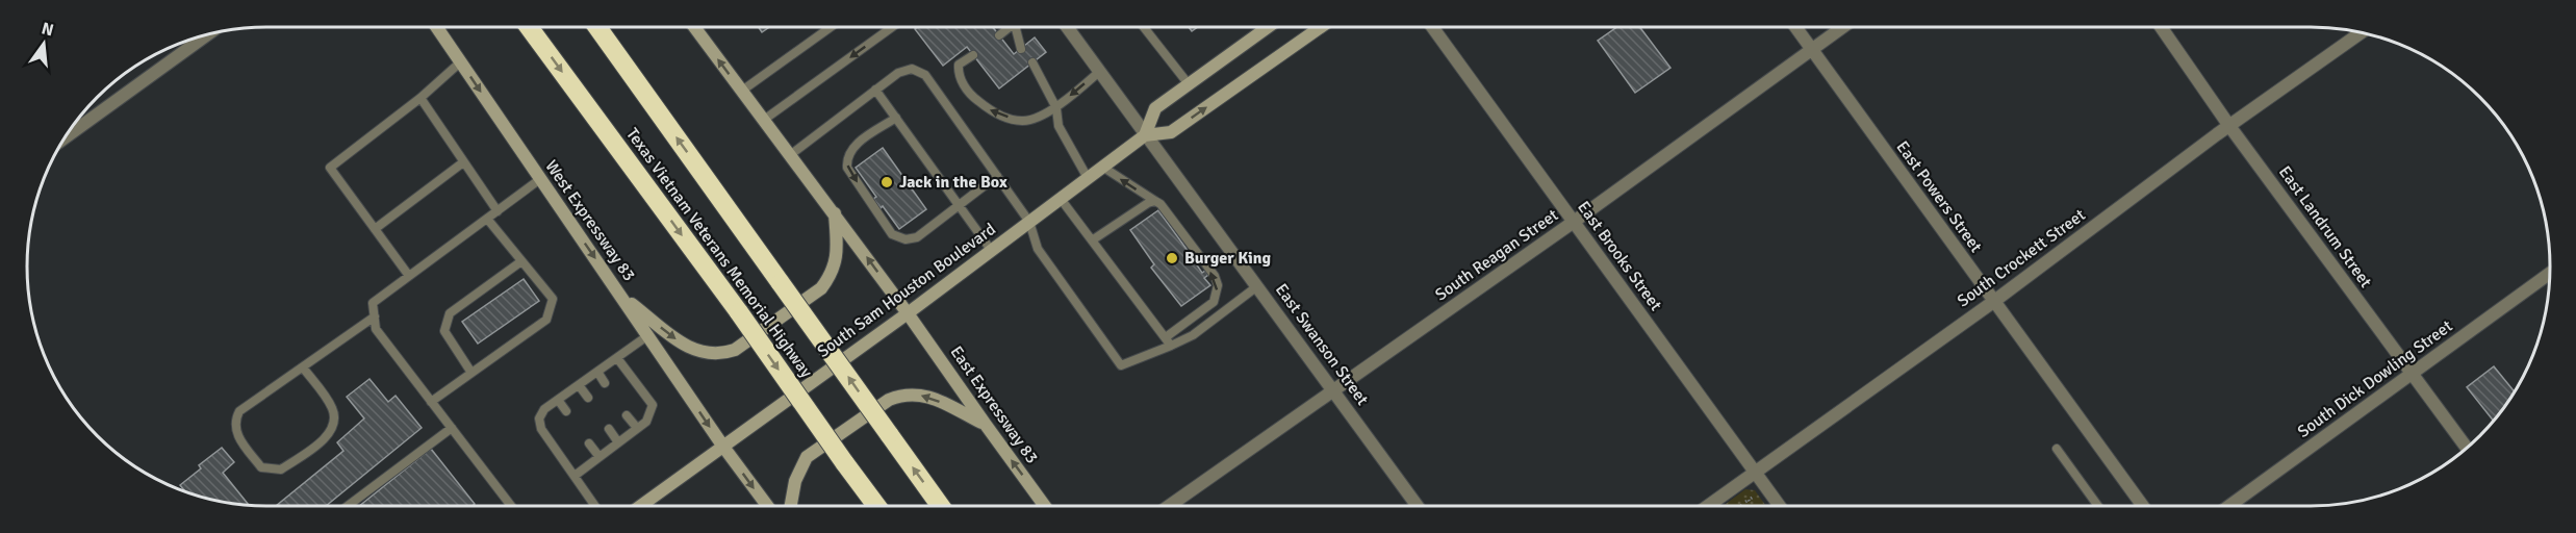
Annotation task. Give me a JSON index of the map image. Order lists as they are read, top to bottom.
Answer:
{
  "streets": {
    "highway": ["Texas Vietnam Veterans Memorial Highway"],
    "main road": ["West Expressway 83", "South Sam Houston Boulevard", "East Expressway 83"],
    "street": [
      "East Powers Street",
      "East Landrum Street",
      "South Reagan Street",
      "East Brooks Street",
      "South Crockett Street",
      "East Swanson Street",
      "South Dick Dowling Street"
    ]
  },
  "crossings": [
    ["East Powers Street", "South Reagan Street"],
    ["East Powers Street", "South Crockett Street"],
    ["West Expressway 83", "South Sam Houston Boulevard"],
    ["East Landrum Street", "South Crockett Street"],
    ["East Landrum Street", "South Dick Dowling Street"],
    ["South Reagan Street", "East Brooks Street"],
    ["South Reagan Street", "East Swanson Street"],
    ["East Brooks Street", "South Crockett Street"],
    ["South Sam Houston Boulevard", "East Swanson Street"],
    ["South Sam Houston Boulevard", "East Expressway 83"]
  ],
  "one_way": ["West Expressway 83", "East Expressway 83"],
  "places": ["Jack in the Box", "Burger King"],
  "north": "top"
}
